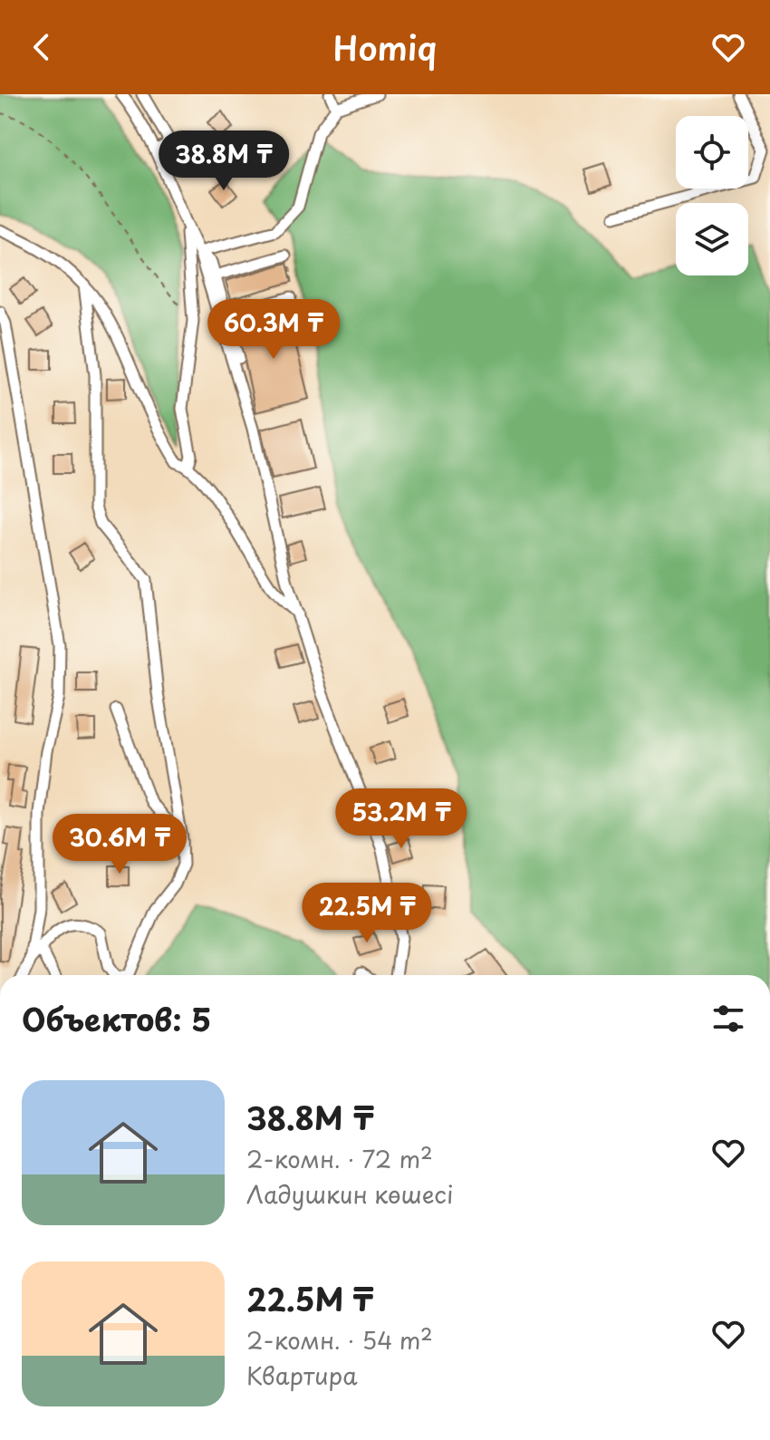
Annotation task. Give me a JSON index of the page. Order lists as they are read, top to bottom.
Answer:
{
  "page": {
    "header": "Homiq",
    "price": [
      "38.8M ₸",
      "60.3M ₸",
      "53.2M ₸",
      "30.6M ₸",
      "22.5M ₸"
    ],
    "heading": "Объектов: 5",
    "list": [
      {
        "name": "38.8M ₸",
        "note": "2-комн. · 72 m² · Ладушкин көшесі"
      },
      {
        "name": "22.5M ₸",
        "note": "2-комн. · 54 m² · Квартира"
      }
    ]
  }
}
